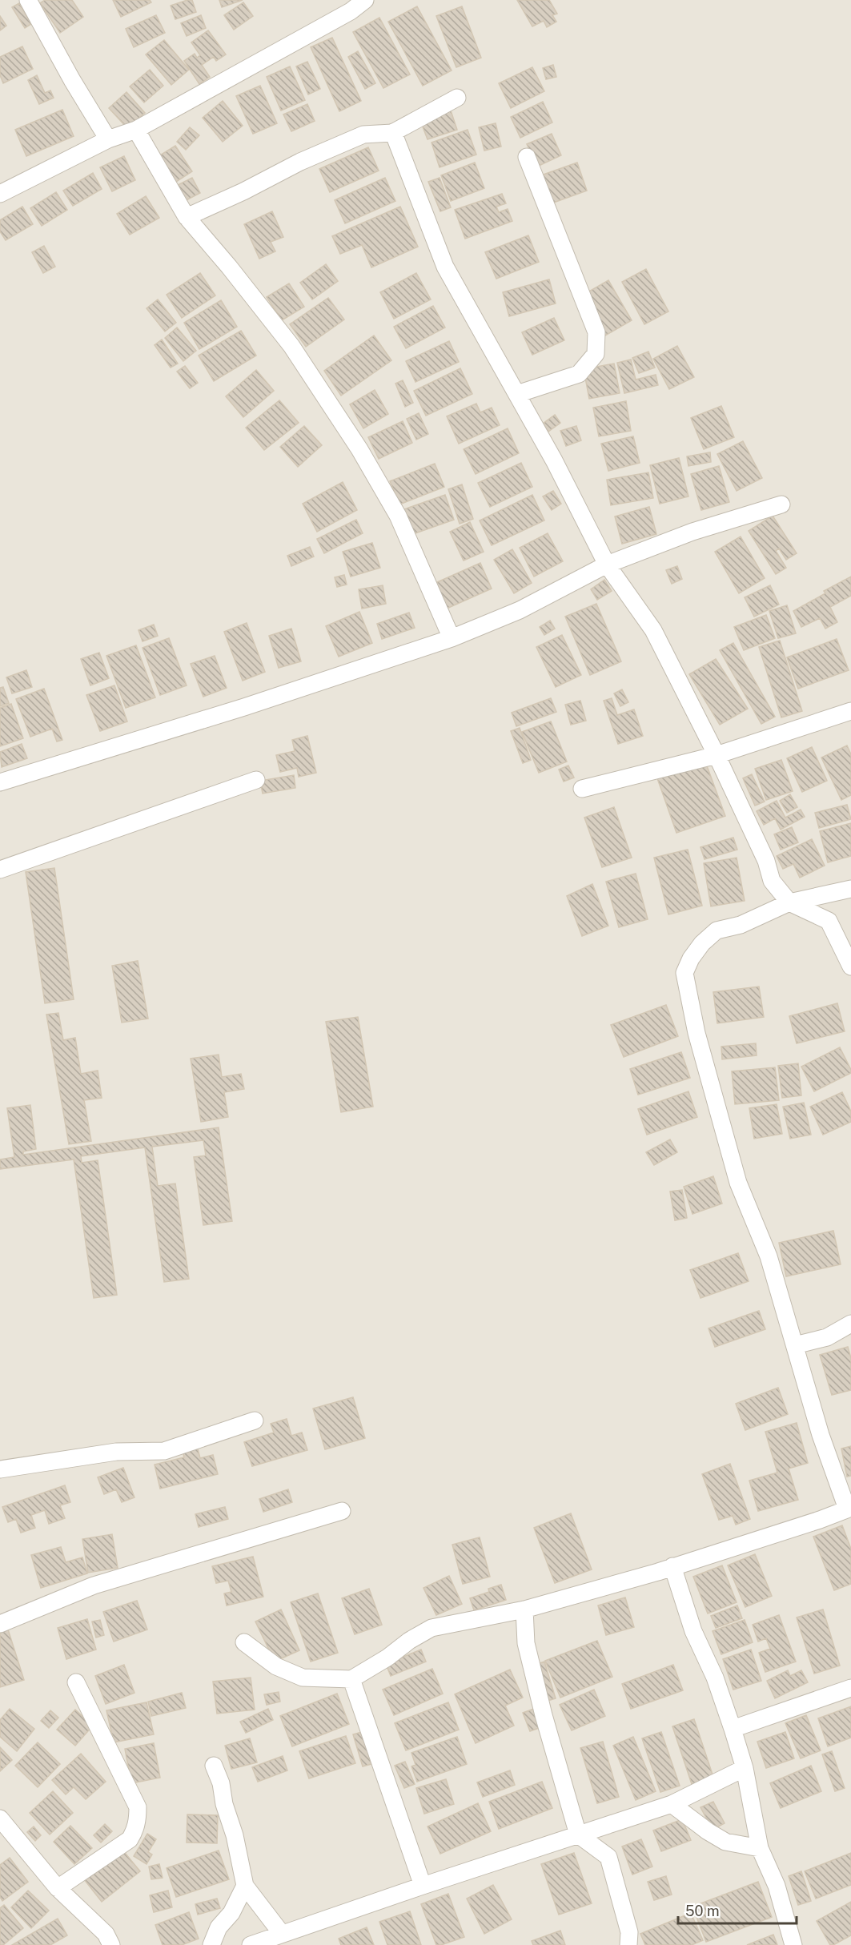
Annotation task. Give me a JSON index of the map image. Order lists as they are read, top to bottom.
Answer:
{
  "scale_bar": "50 m"
}
